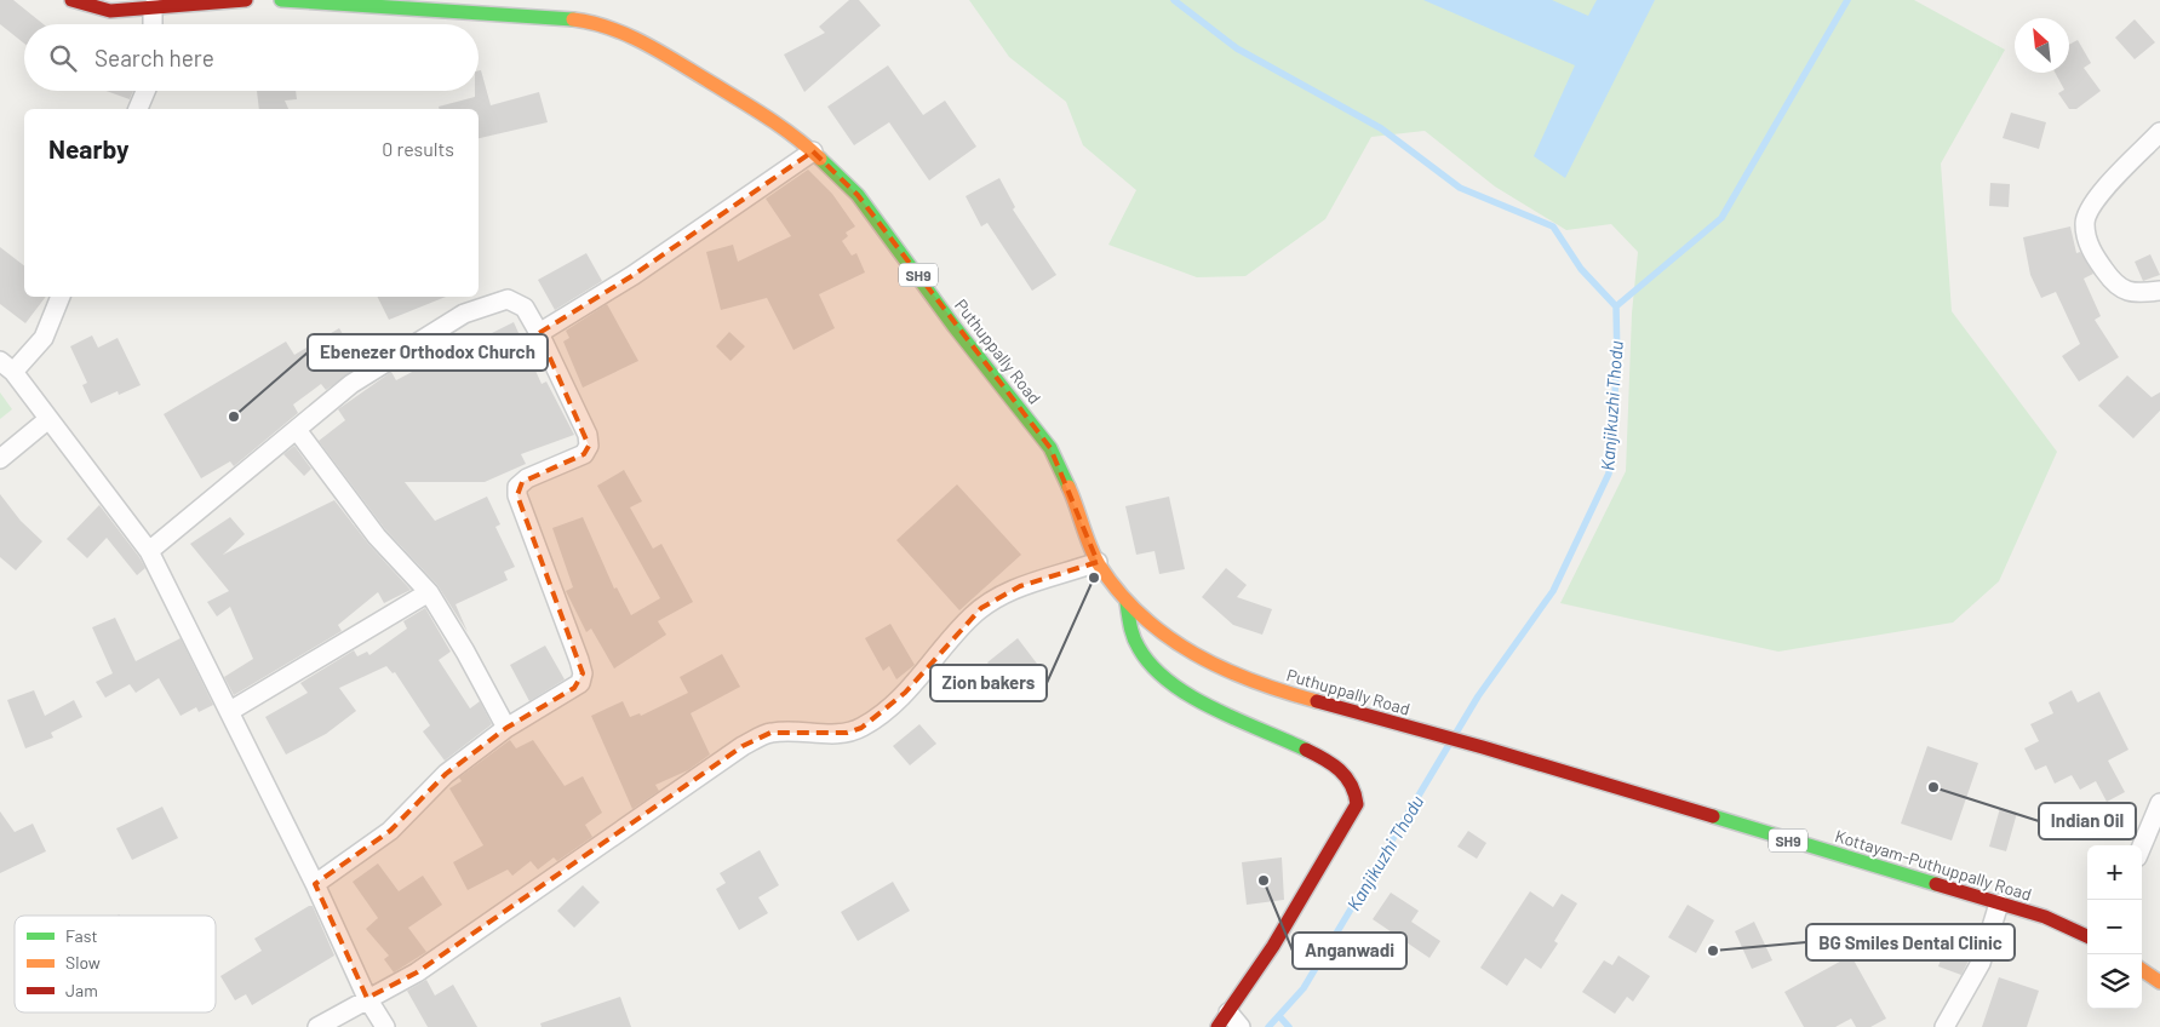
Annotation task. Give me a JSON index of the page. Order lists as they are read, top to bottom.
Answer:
{
  "streets": {
    "main road": ["SH9", "Puthuppally Road", "Kottayam-Puthuppally Road"]
  },
  "crossings": [
    ["Puthuppally Road", "Kottayam-Puthuppally Road"]
  ],
  "water": ["Kanjikuzhi Thodu"],
  "places": [
    "Ebenezer Orthodox Church",
    "Zion bakers",
    "Indian Oil",
    "Anganwadi",
    "BG Smiles Dental Clinic"
  ],
  "legend": ["Fast", "Slow", "Jam"],
  "north": "top left",
  "page": {
    "search": "Search here",
    "heading": ["Nearby", "0 results"],
    "map_buttons": ["+", "−"]
  }
}
